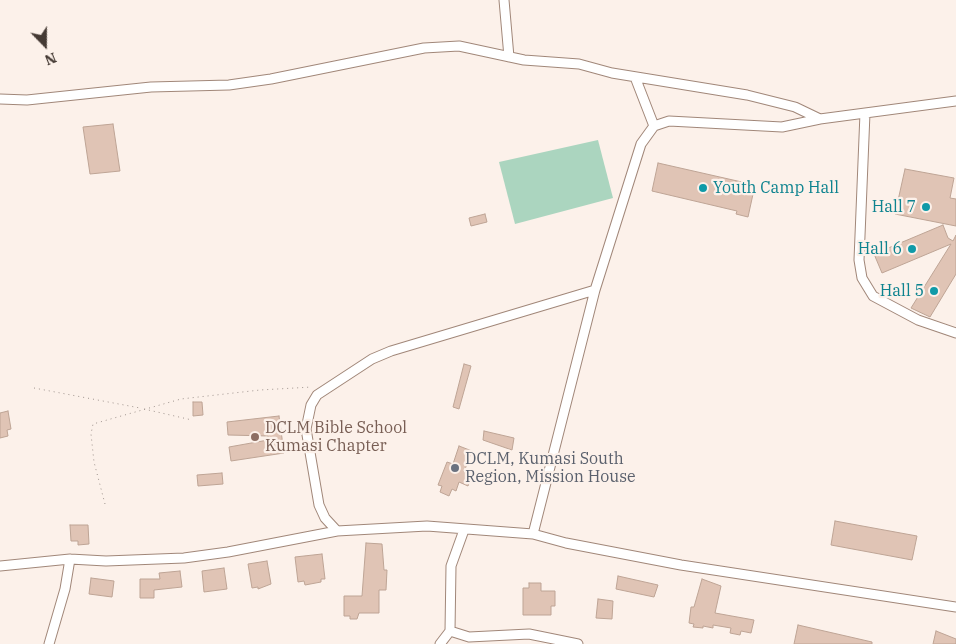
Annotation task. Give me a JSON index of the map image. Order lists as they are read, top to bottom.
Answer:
{
  "places": [
    "Youth Camp Hall",
    "Hall 7",
    "Hall 6",
    "Hall 5",
    "DCLM Bible School Kumasi Chapter",
    "DCLM, Kumasi South Region, Mission House"
  ],
  "north": "bottom"
}
